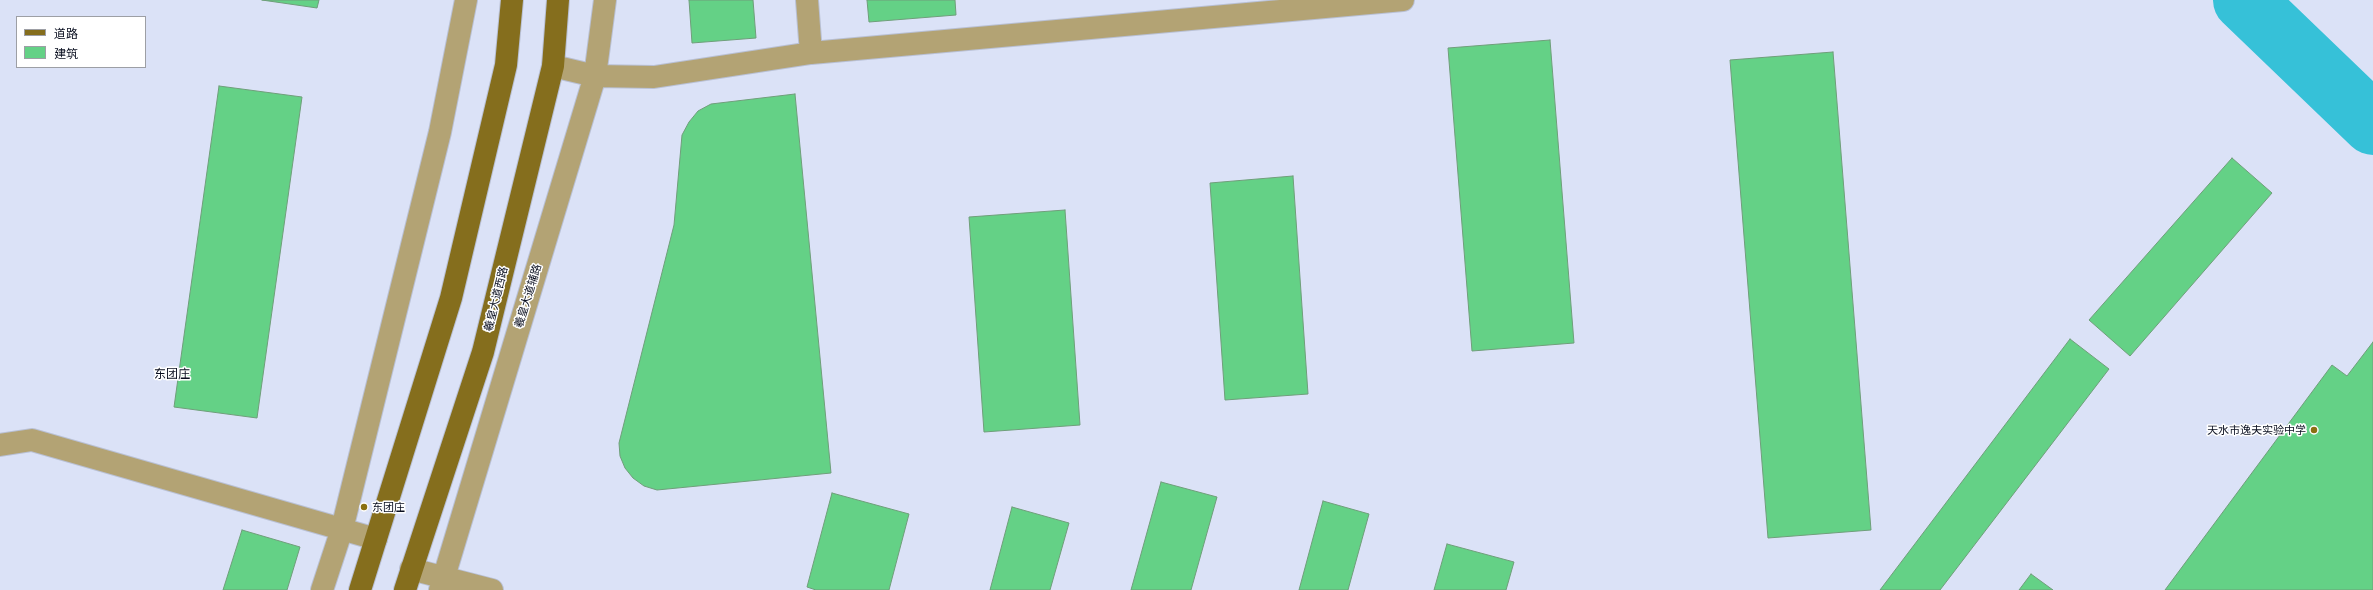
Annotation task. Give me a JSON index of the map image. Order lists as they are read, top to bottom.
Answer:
{
  "streets": {
    "main road": ["羲皇大道西路"],
    "street": ["羲皇大道辅路"]
  },
  "districts": ["东团庄"],
  "places": ["天水市逸夫实验中学", "东团庄"],
  "legend": ["道路", "建筑"]
}
